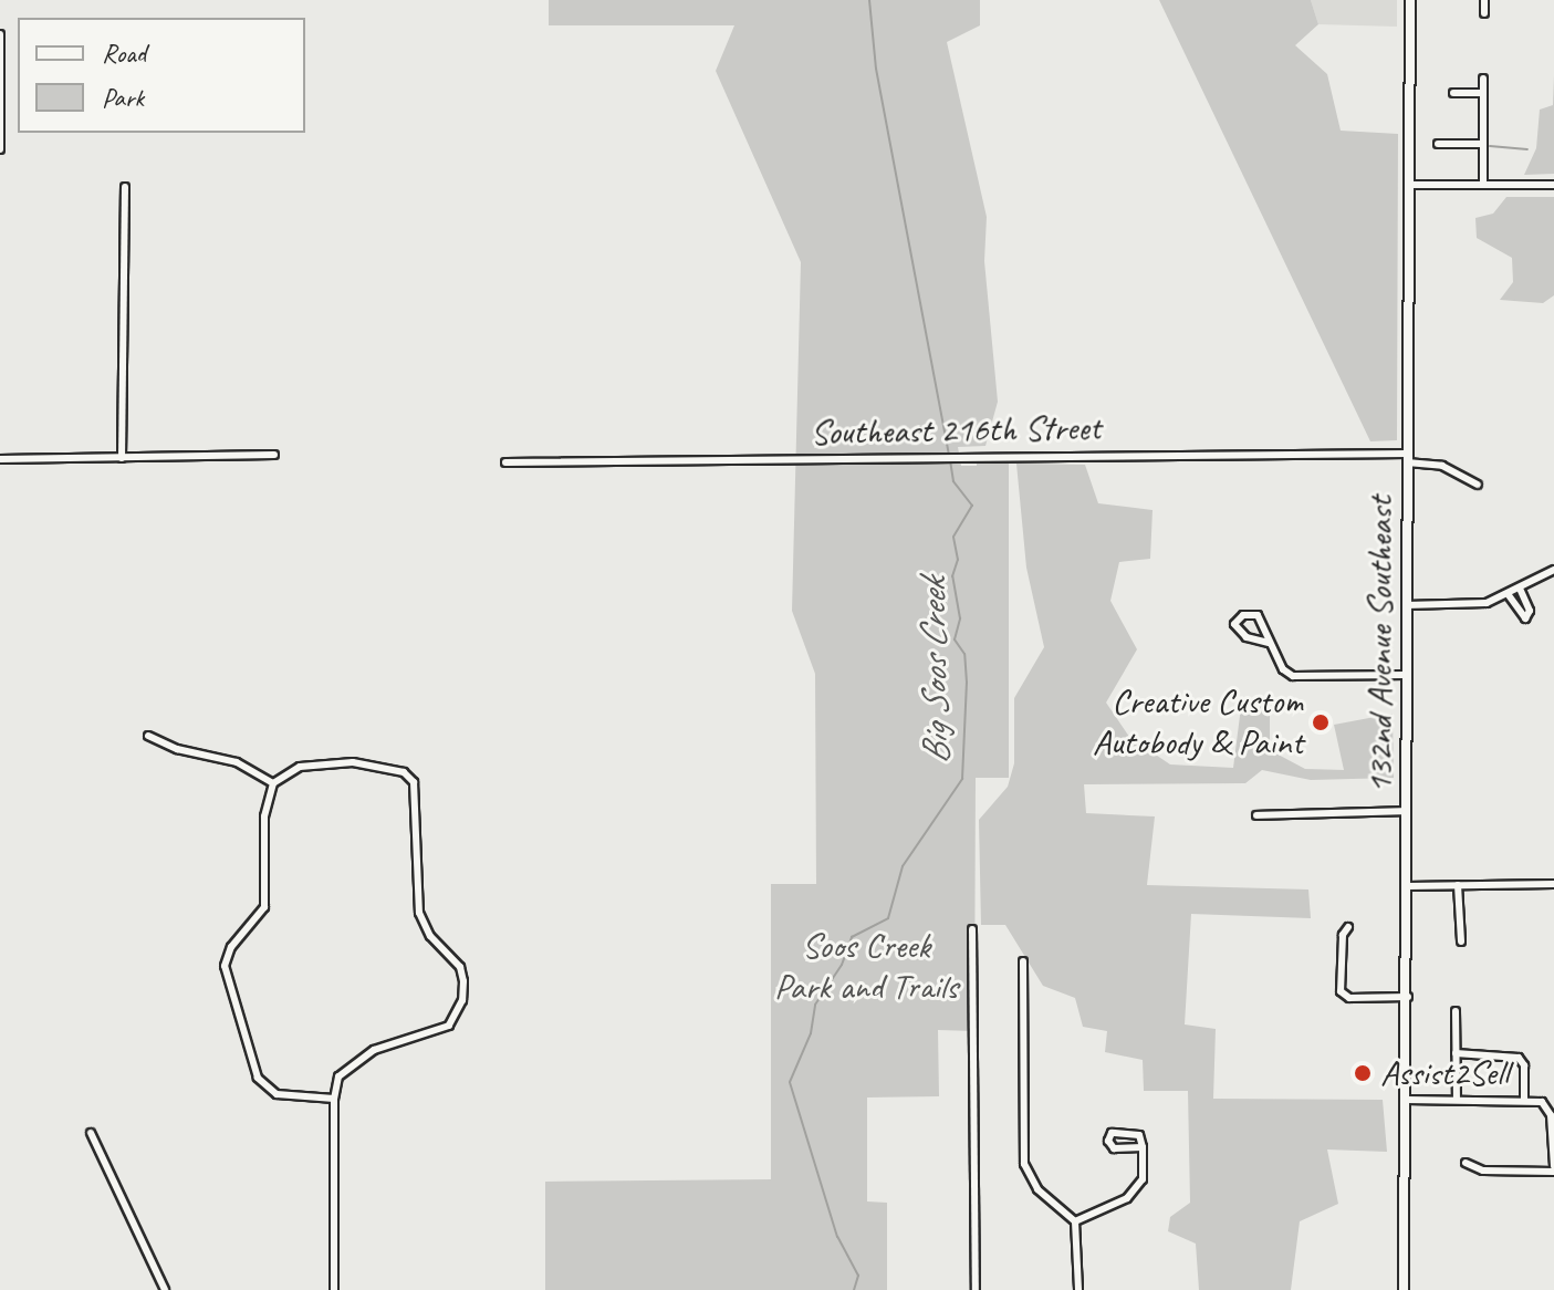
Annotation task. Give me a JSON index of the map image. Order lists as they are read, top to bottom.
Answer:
{
  "streets": {
    "main road": ["132nd Avenue Southeast"],
    "street": ["Southeast 216th Street"]
  },
  "crossings": [
    ["Southeast 216th Street", "132nd Avenue Southeast"]
  ],
  "water": ["Big Soos Creek"],
  "parks": ["Soos Creek Park and Trails"],
  "places": ["Creative Custom Autobody & Paint", "Assist2Sell"],
  "legend": ["Road", "Park"]
}
